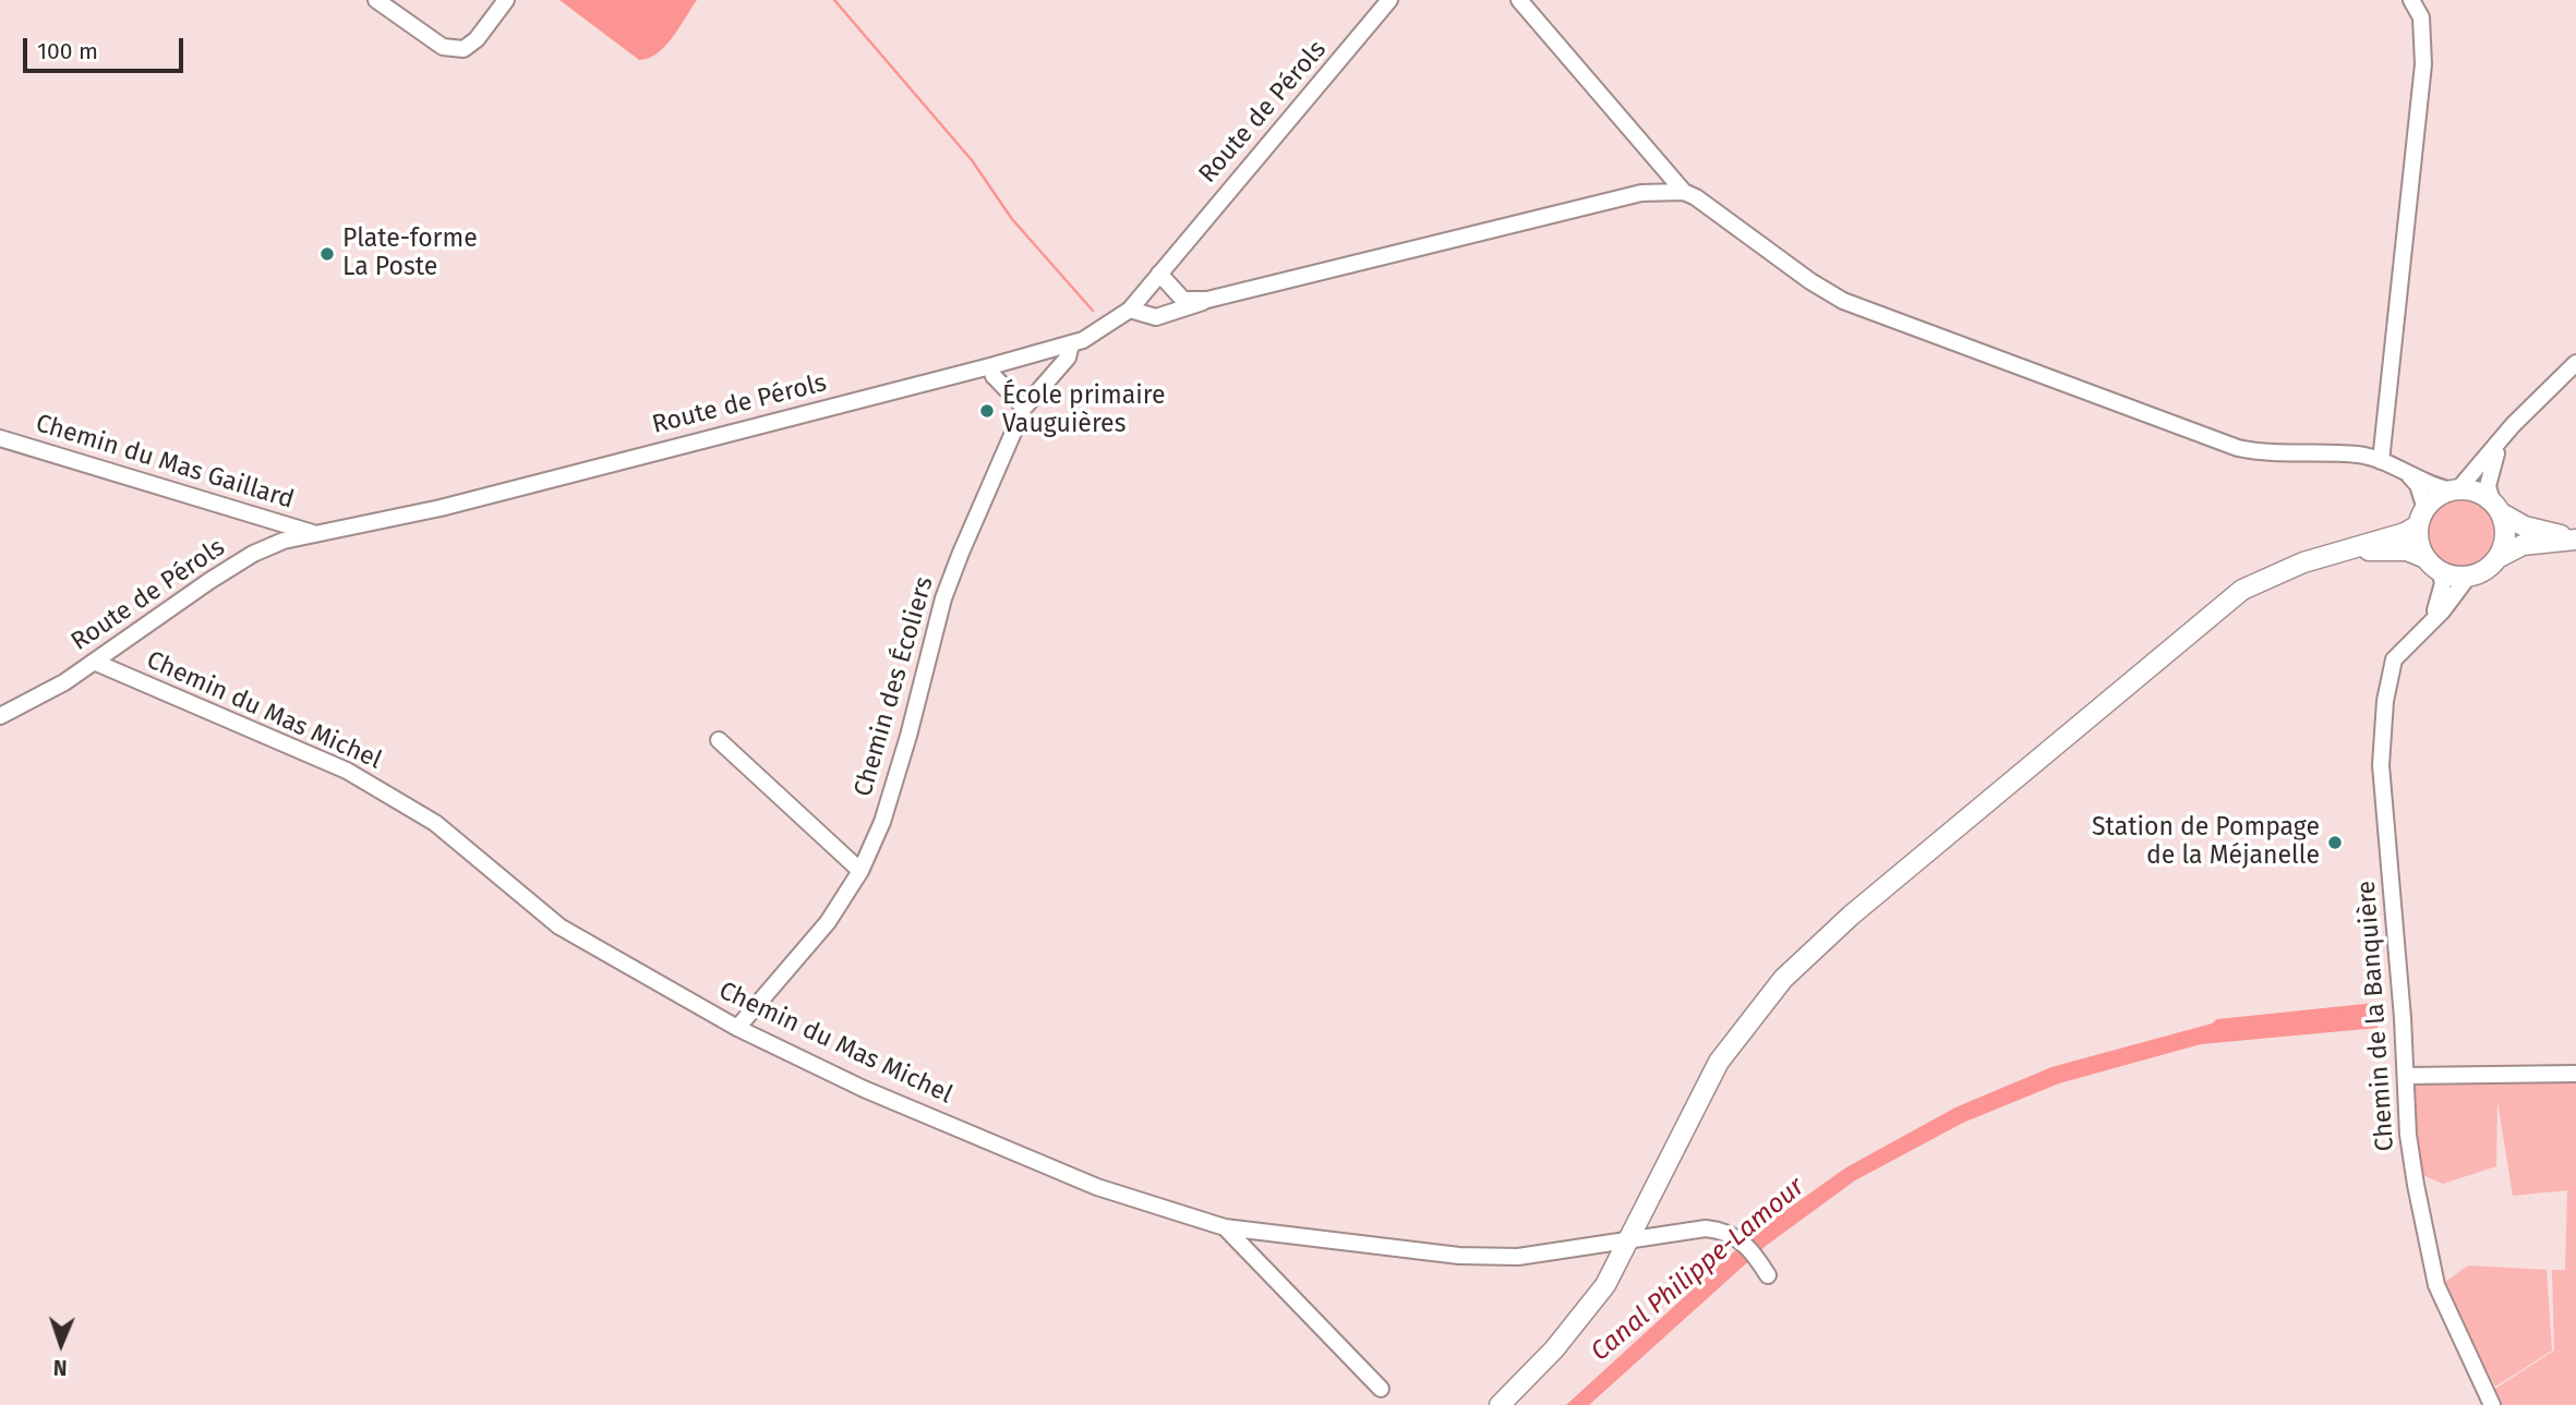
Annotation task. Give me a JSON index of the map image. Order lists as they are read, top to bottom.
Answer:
{
  "streets": {
    "street": [
      "Route de Pérols",
      "Chemin du Mas Gaillard",
      "Chemin des Écoliers",
      "Chemin du Mas Michel",
      "Chemin de la Banquière"
    ]
  },
  "crossings": [
    ["Route de Pérols", "Chemin du Mas Gaillard"],
    ["Route de Pérols", "Chemin des Écoliers"],
    ["Route de Pérols", "Chemin du Mas Michel"],
    ["Chemin des Écoliers", "Chemin du Mas Michel"]
  ],
  "water": ["Canal Philippe-Lamour"],
  "places": ["Plate-forme La Poste", "École primaire Vauguières", "Station de Pompage de la Méjanelle"],
  "scale_bar": "100 m",
  "north": "bottom"
}
